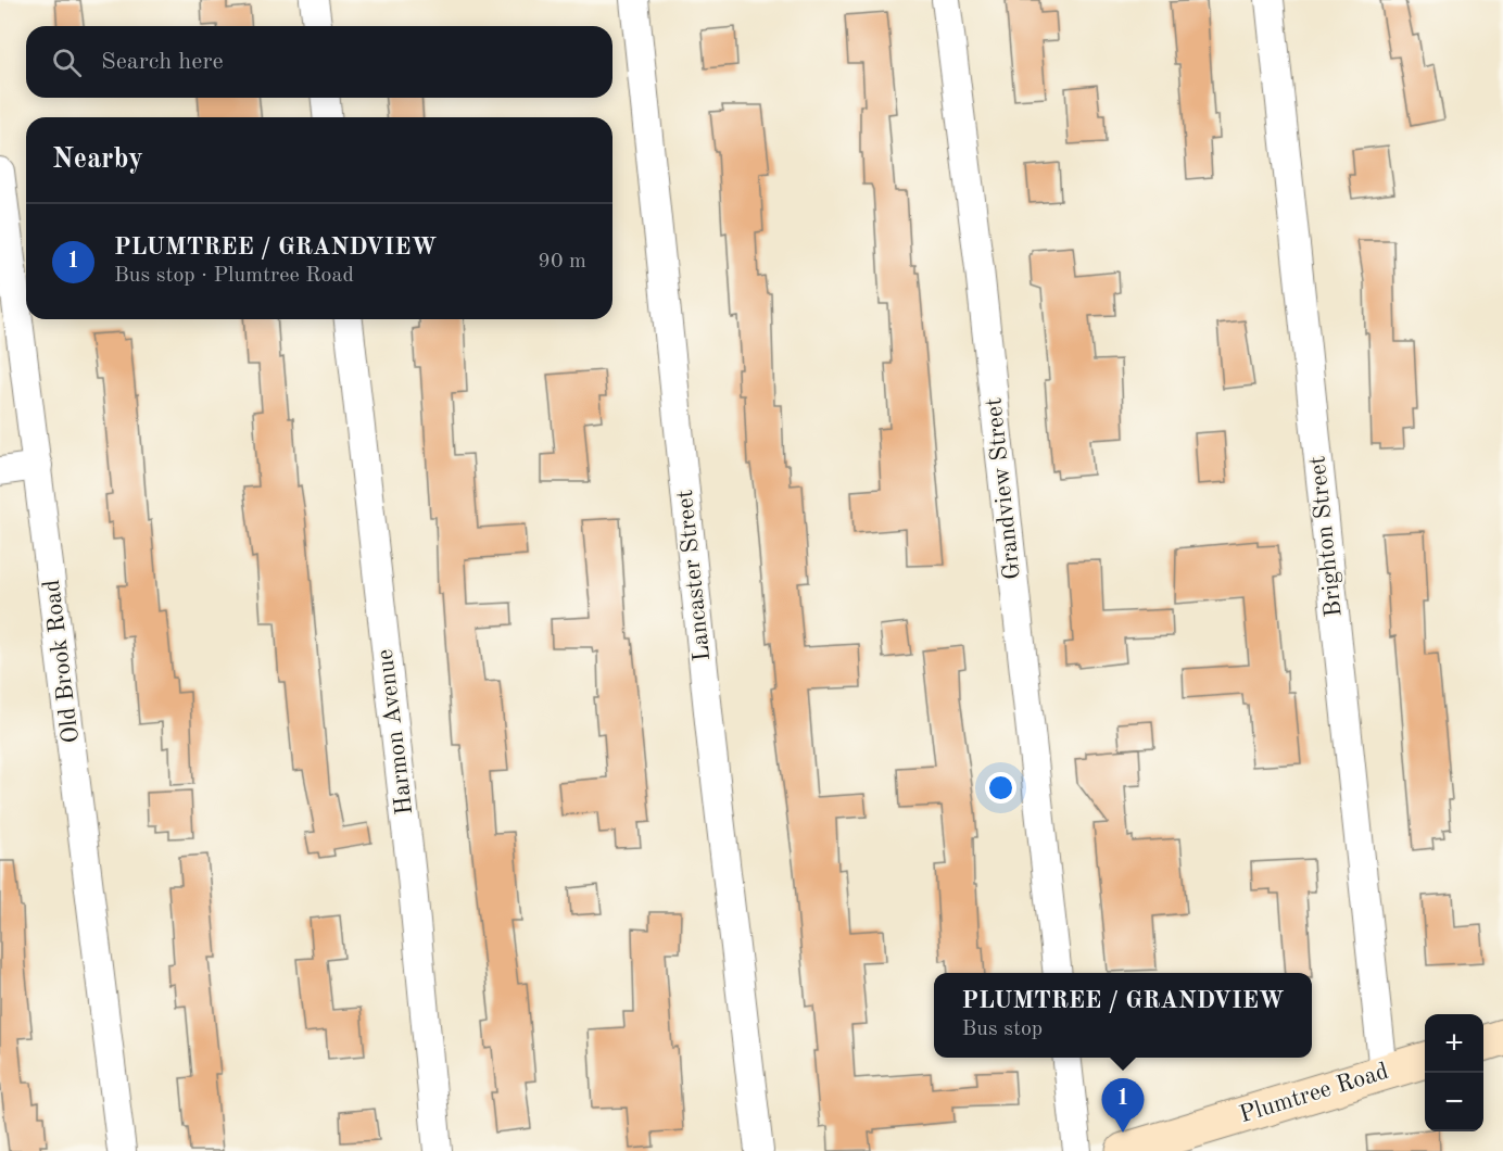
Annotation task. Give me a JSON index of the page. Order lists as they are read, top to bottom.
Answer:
{
  "streets": {
    "street": [
      "Grandview Street",
      "Brighton Street",
      "Lancaster Street",
      "Old Brook Road",
      "Harmon Avenue",
      "Plumtree Road"
    ]
  },
  "crossings": [
    ["Brighton Street", "Plumtree Road"]
  ],
  "page": {
    "search": "Search here",
    "heading": "Nearby",
    "list": [
      {
        "mark": "1",
        "name": "PLUMTREE / GRANDVIEW",
        "note": "Bus stop · Plumtree Road",
        "value": "90 m"
      }
    ],
    "popup": ["PLUMTREE / GRANDVIEW", "Bus stop"],
    "map_buttons": ["+", "−"],
    "pins": "1"
  }
}
